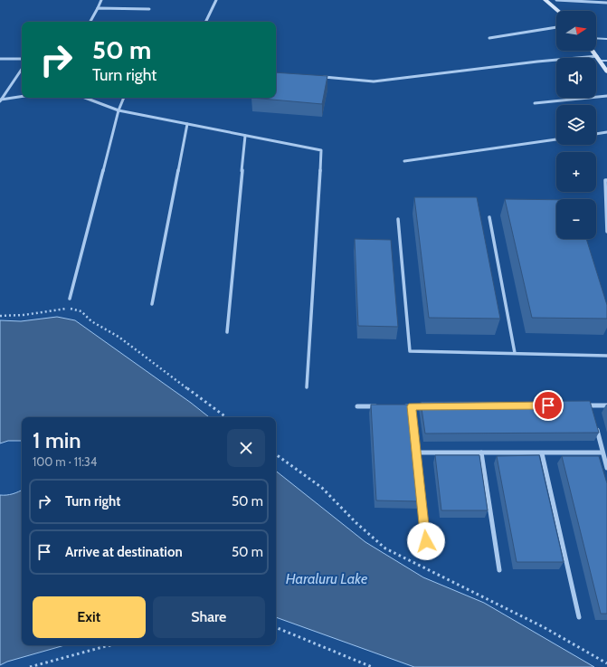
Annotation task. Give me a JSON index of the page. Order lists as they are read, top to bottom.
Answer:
{
  "water": ["Haraluru Lake"],
  "north": "right",
  "page": {
    "map_buttons": ["+", "−"],
    "turn": ["50 m", "Turn right"],
    "heading": ["1 min", "100 m · 11:34"],
    "list": [
      {
        "name": "Turn right",
        "value": "50 m"
      },
      {
        "name": "Arrive at destination",
        "value": "50 m"
      }
    ],
    "buttons": ["Exit", "Share"]
  }
}
